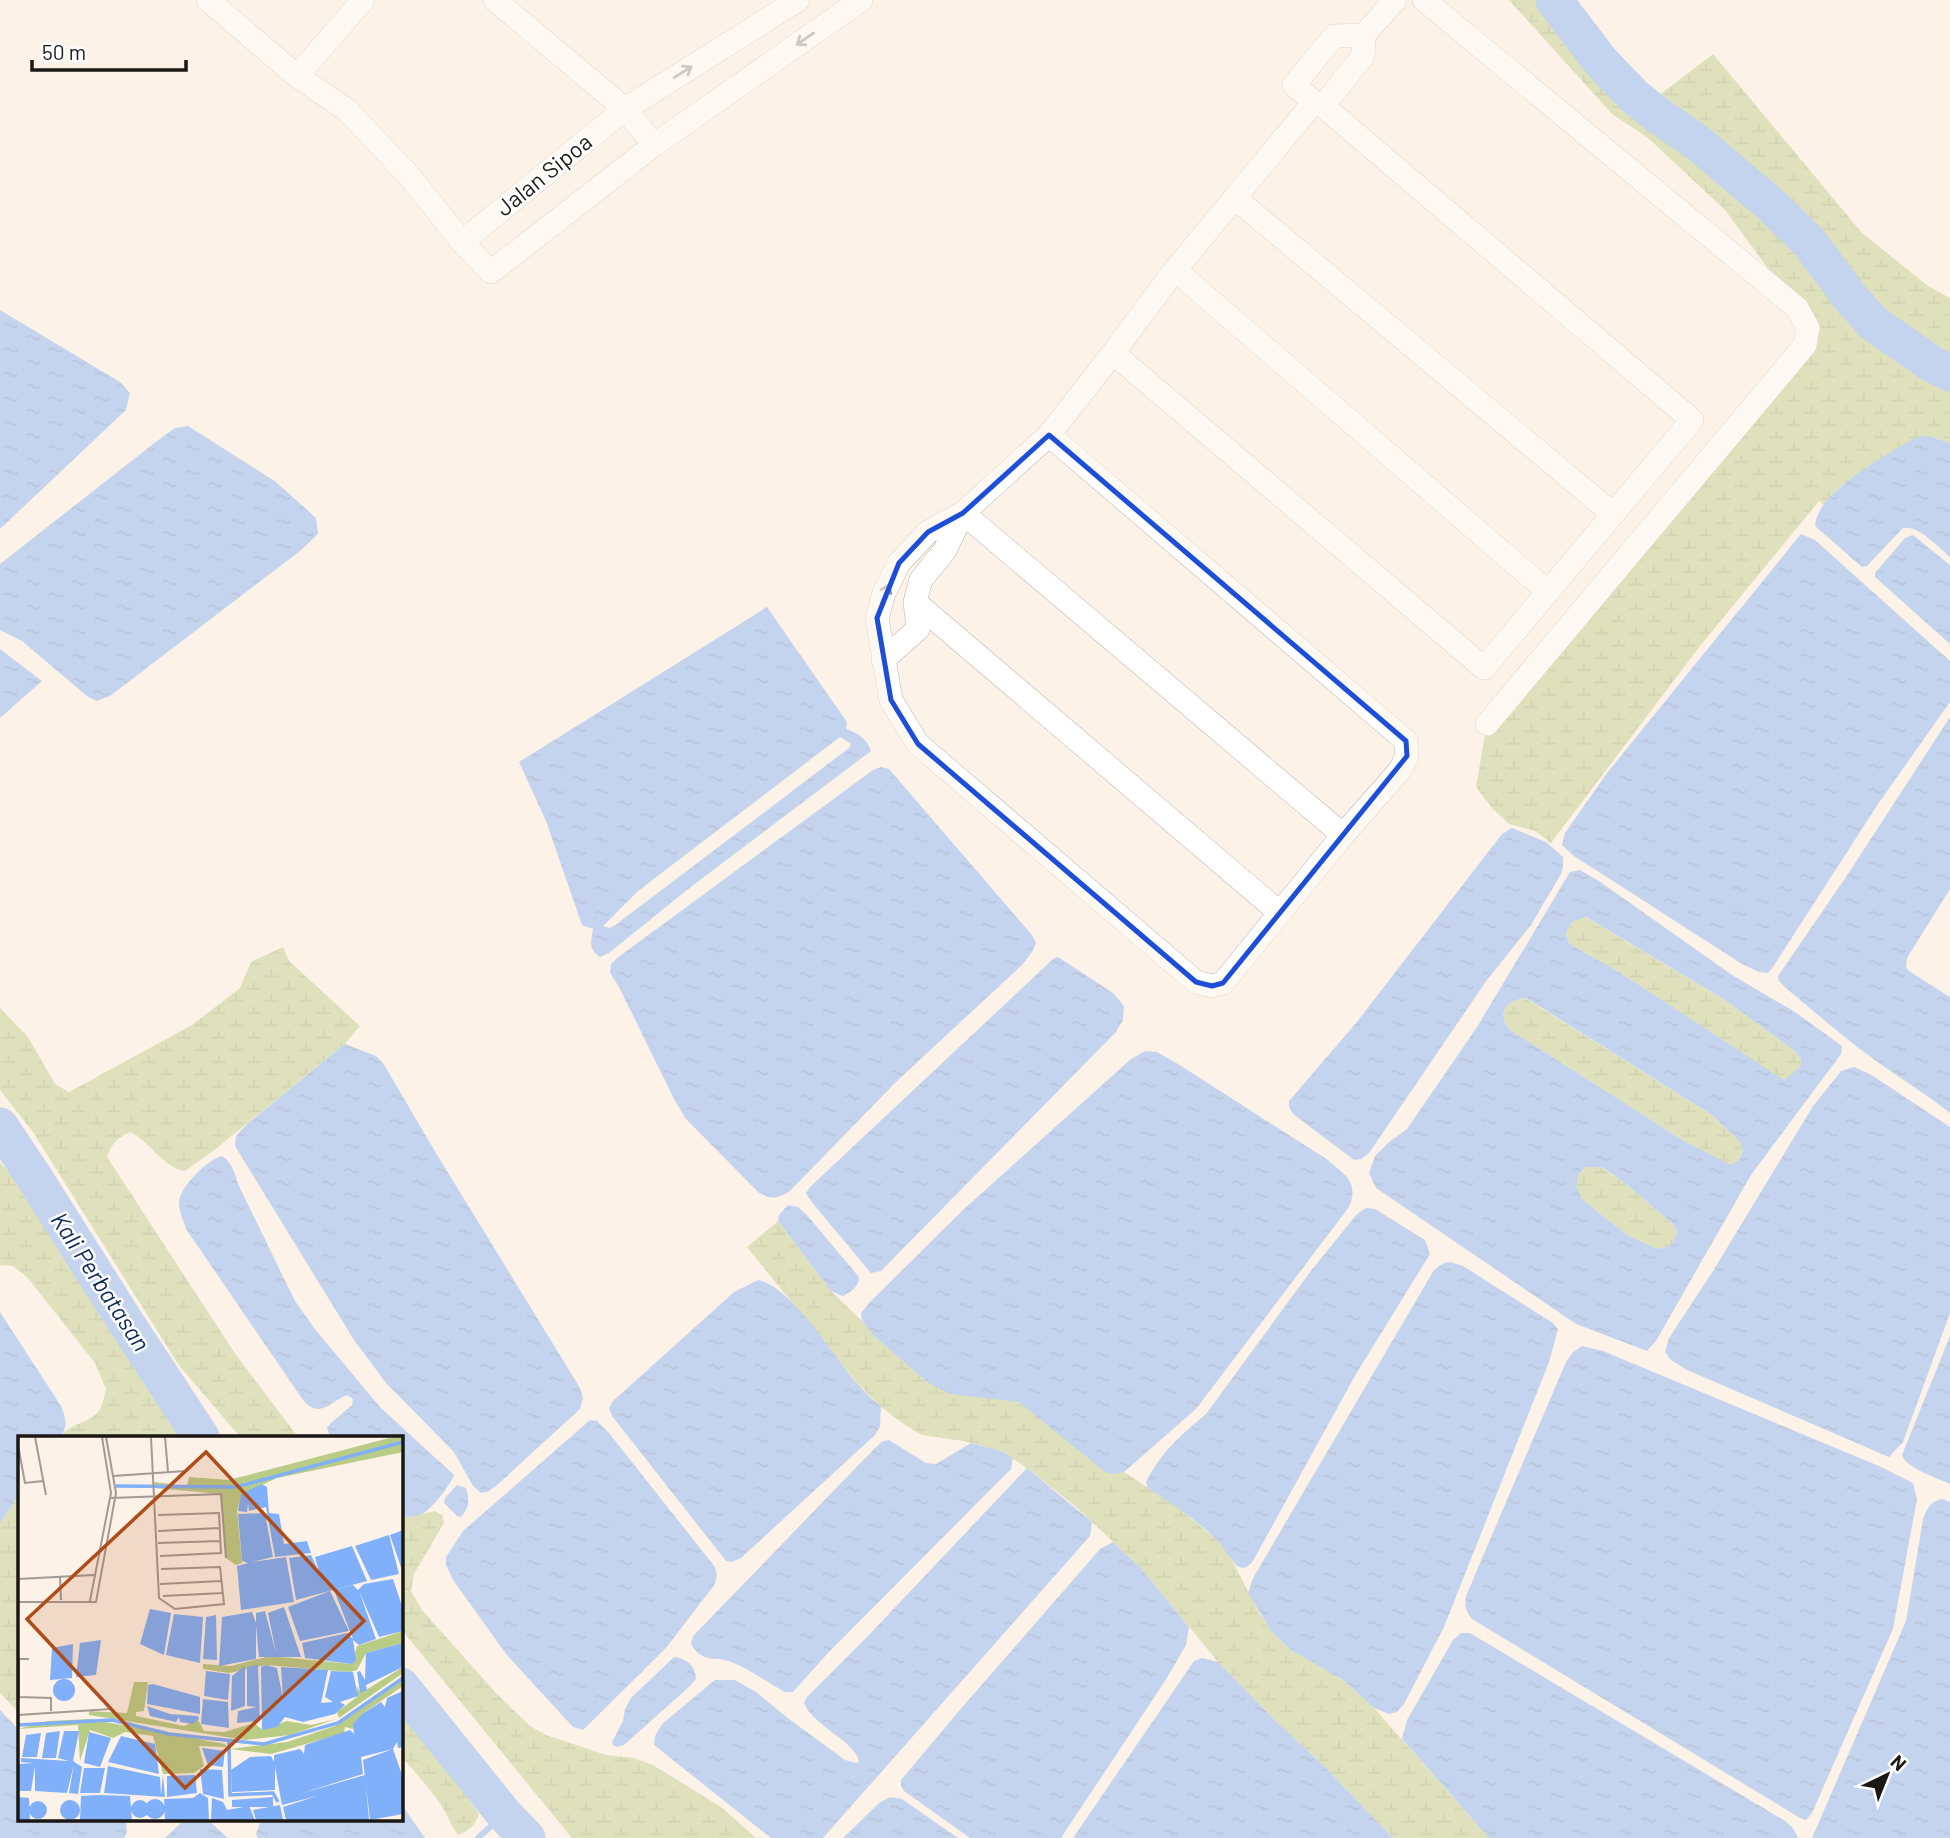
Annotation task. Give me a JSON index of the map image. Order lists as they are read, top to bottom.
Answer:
{
  "streets": {
    "street": ["Jalan Sipoa"]
  },
  "water": ["Kali Perbatasan"],
  "scale_bar": "50 m",
  "north": "top right"
}
